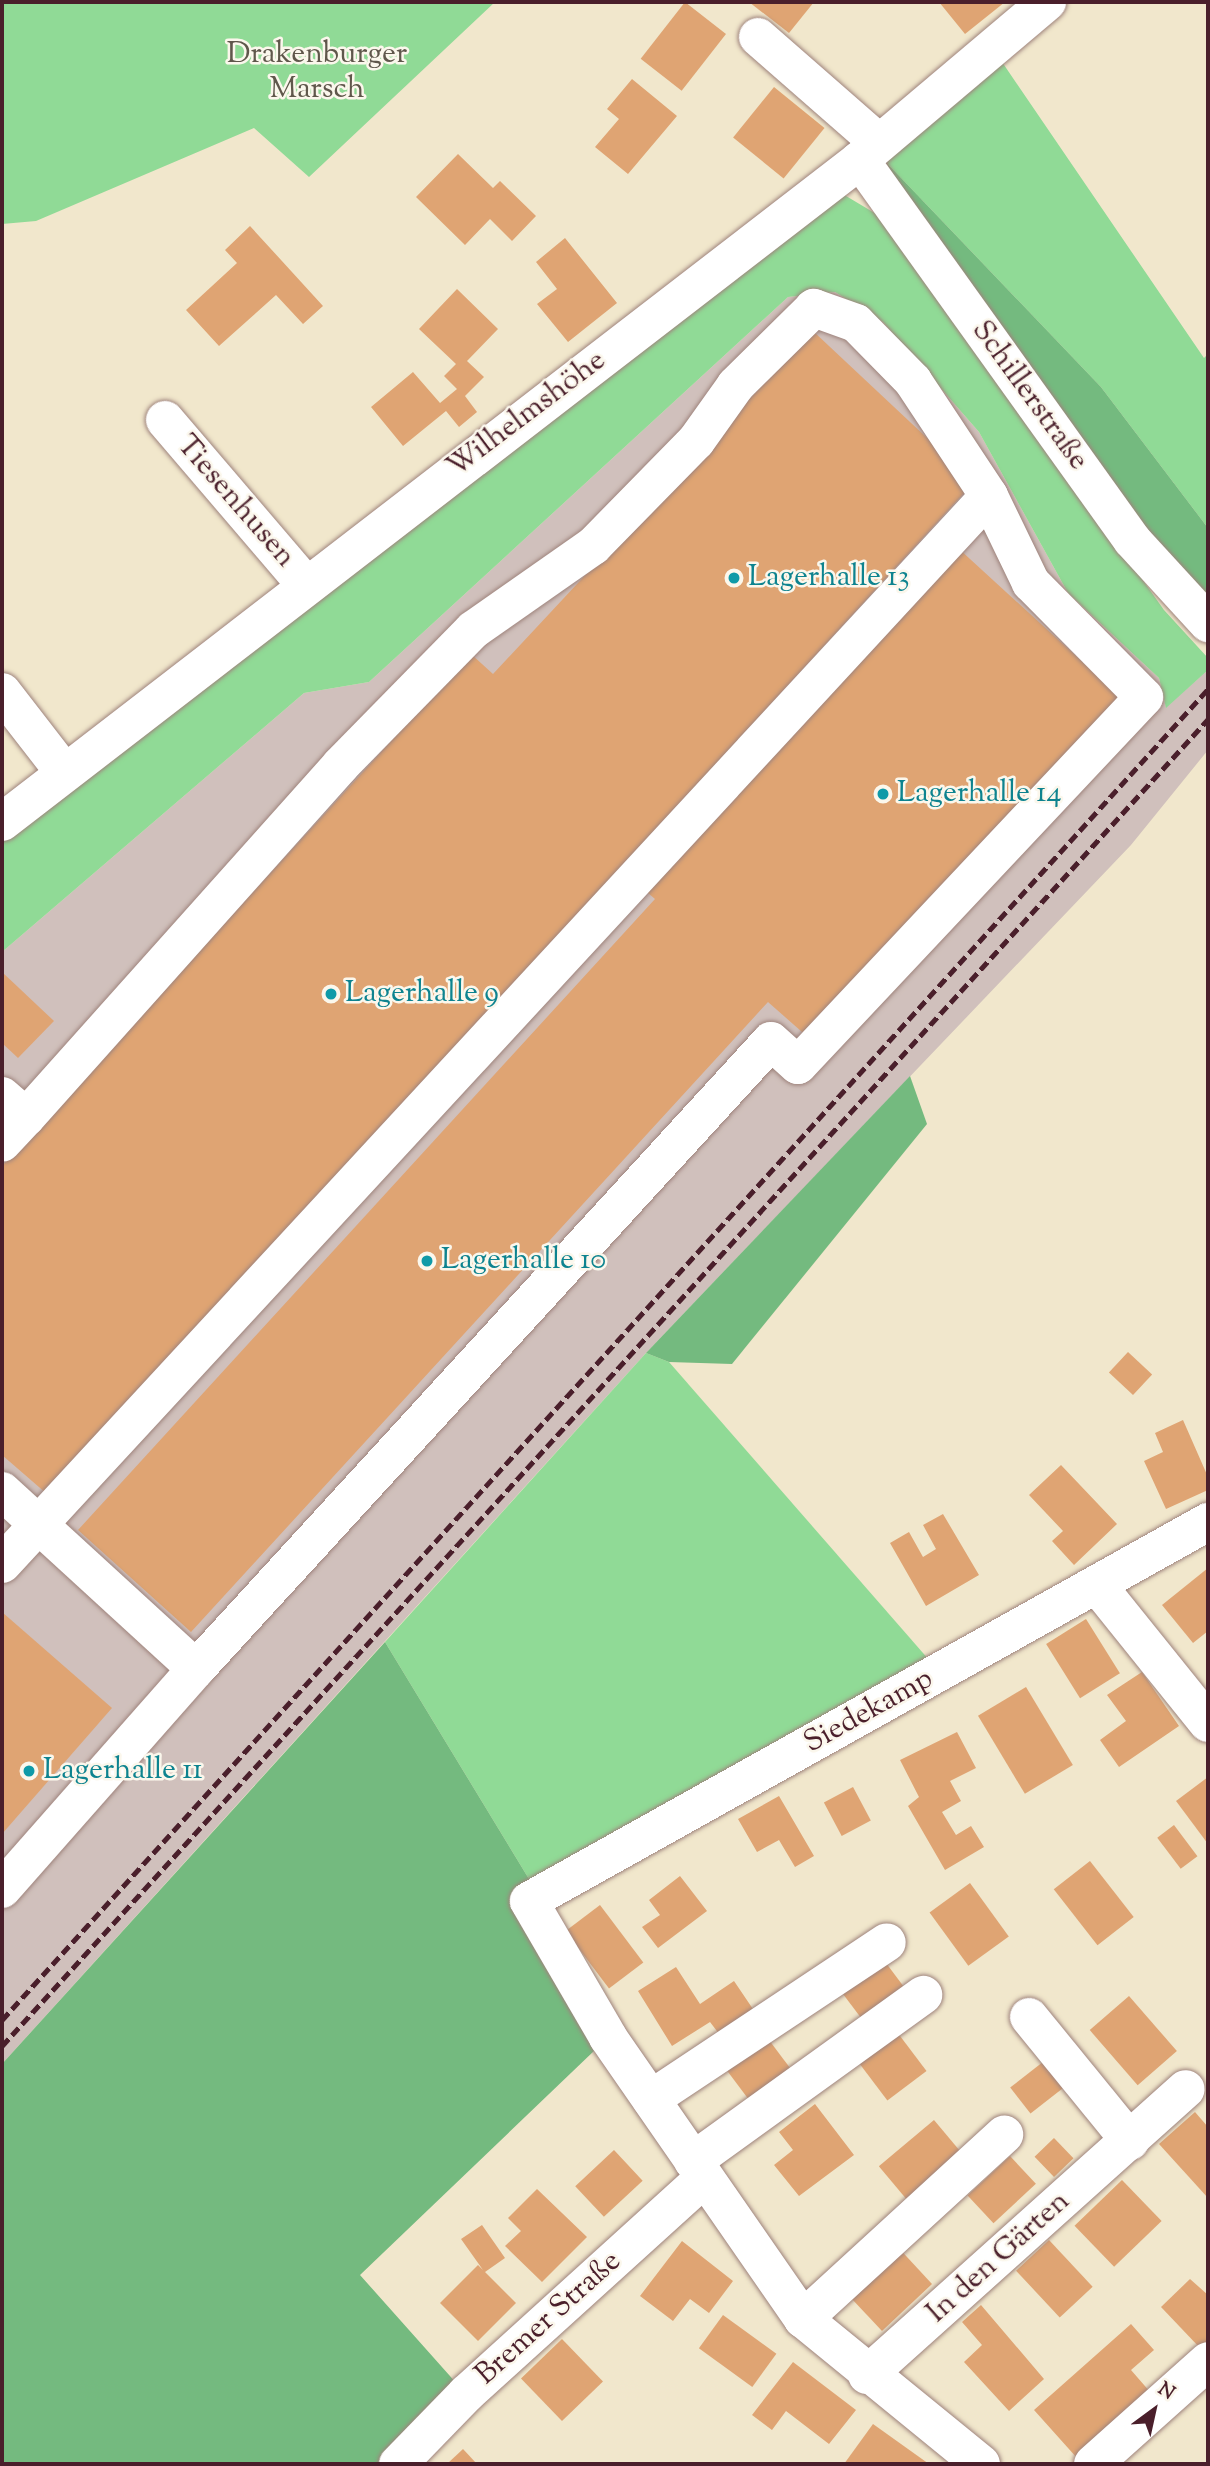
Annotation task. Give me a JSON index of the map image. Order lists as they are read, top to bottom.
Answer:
{
  "streets": {
    "street": [
      "Schillerstraße",
      "Wilhelmshöhe",
      "Tiesenhusen",
      "Siedekamp",
      "In den Gärten",
      "Bremer Straße"
    ]
  },
  "crossings": [
    ["Schillerstraße", "Wilhelmshöhe"],
    ["Wilhelmshöhe", "Tiesenhusen"]
  ],
  "parks": ["Drakenburger Marsch"],
  "places": [
    "Lagerhalle 13",
    "Lagerhalle 14",
    "Lagerhalle 9",
    "Lagerhalle 10",
    "Lagerhalle 11"
  ],
  "north": "top right"
}
